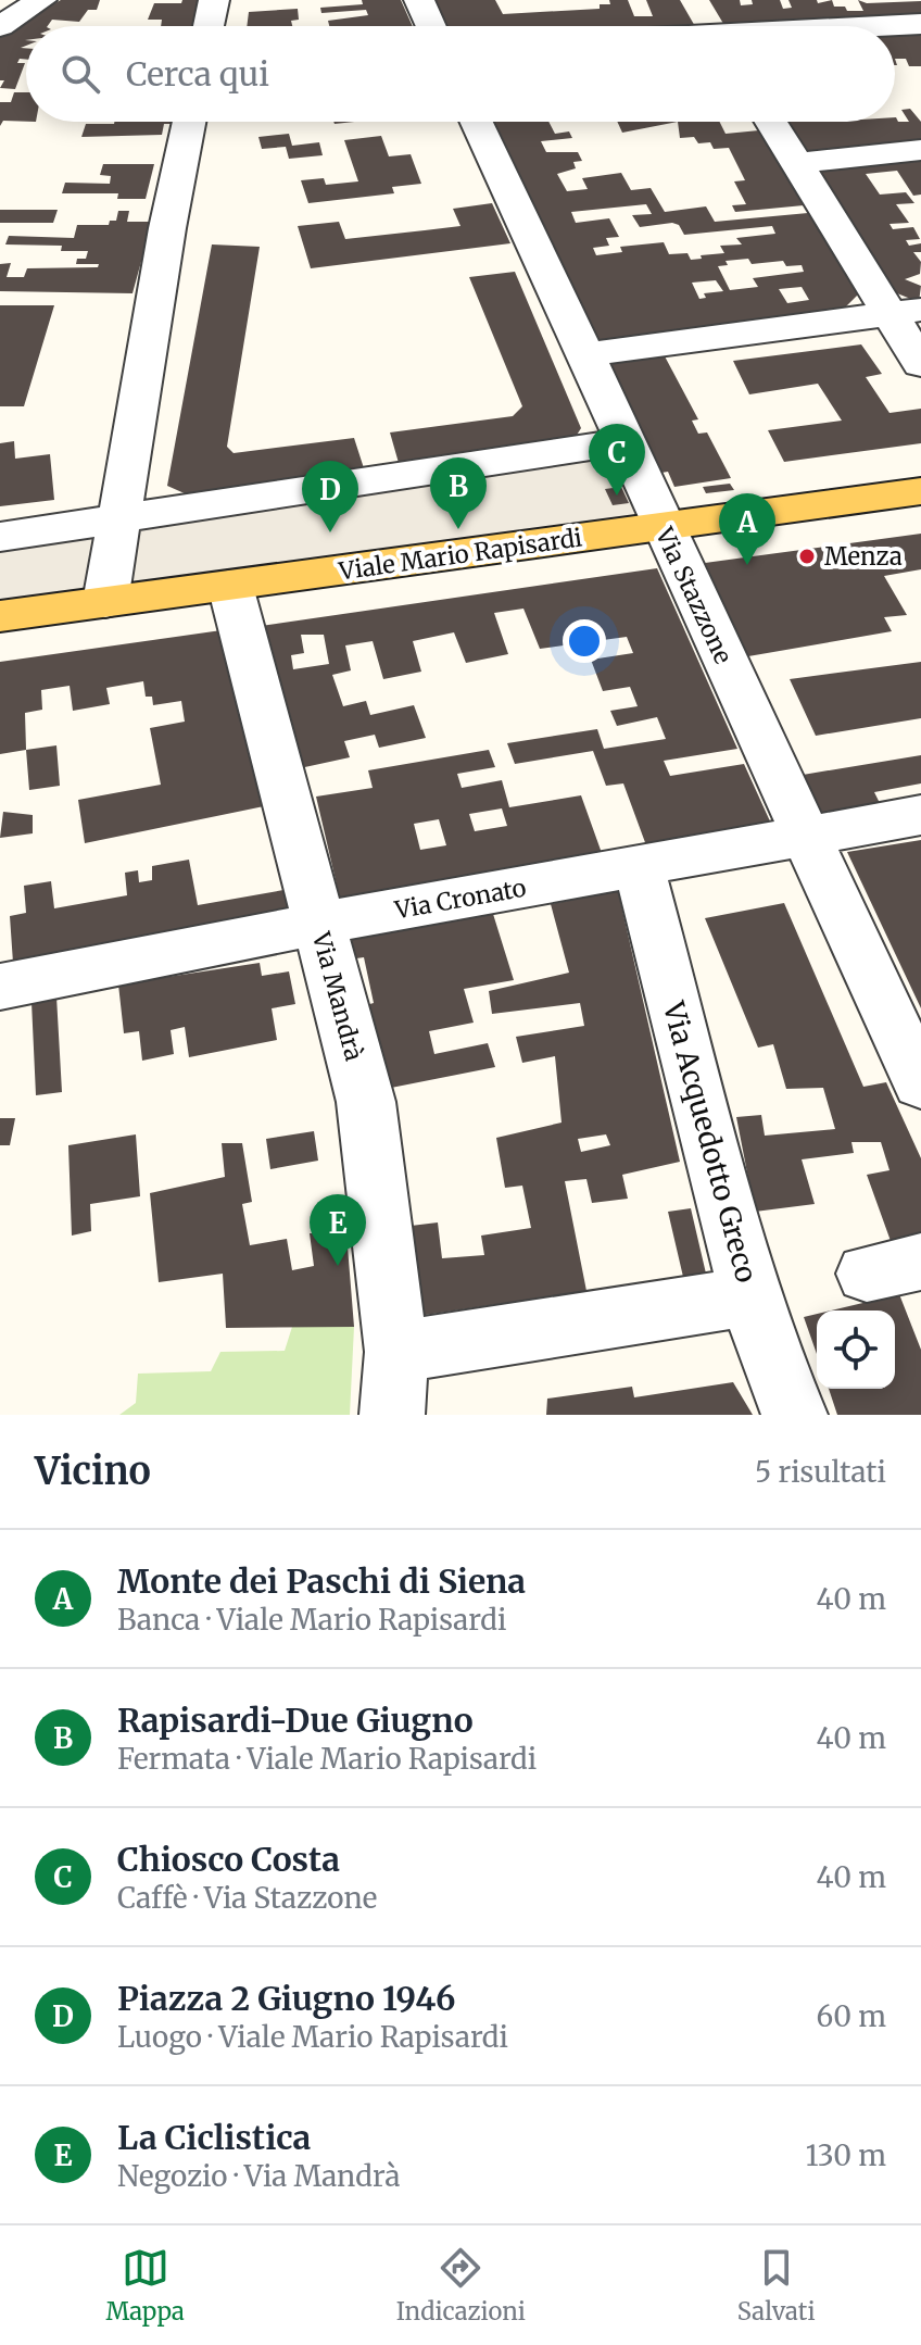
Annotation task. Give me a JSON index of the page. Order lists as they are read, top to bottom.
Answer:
{
  "streets": {
    "main road": ["Viale Mario Rapisardi"],
    "street": [
      "Via Stazzone",
      "Via Cronato",
      "Via Mandrà",
      "Via Acquedotto Greco"
    ]
  },
  "crossings": [
    ["Viale Mario Rapisardi", "Via Stazzone"],
    ["Viale Mario Rapisardi", "Via Mandrà"],
    ["Via Stazzone", "Via Cronato"],
    ["Via Cronato", "Via Mandrà"],
    ["Via Cronato", "Via Acquedotto Greco"]
  ],
  "places": ["Menza"],
  "page": {
    "search": "Cerca qui",
    "pins": [
      "C",
      "B",
      "D",
      "A",
      "E"
    ],
    "heading": ["Vicino", "5 risultati"],
    "list": [
      {
        "mark": "A",
        "name": "Monte dei Paschi di Siena",
        "note": "Banca · Viale Mario Rapisardi",
        "value": "40 m"
      },
      {
        "mark": "B",
        "name": "Rapisardi-Due Giugno",
        "note": "Fermata · Viale Mario Rapisardi",
        "value": "40 m"
      },
      {
        "mark": "C",
        "name": "Chiosco Costa",
        "note": "Caffè · Via Stazzone",
        "value": "40 m"
      },
      {
        "mark": "D",
        "name": "Piazza 2 Giugno 1946",
        "note": "Luogo · Viale Mario Rapisardi",
        "value": "60 m"
      },
      {
        "mark": "E",
        "name": "La Ciclistica",
        "note": "Negozio · Via Mandrà",
        "value": "130 m"
      }
    ],
    "nav": ["Mappa", "Indicazioni", "Salvati"]
  }
}
